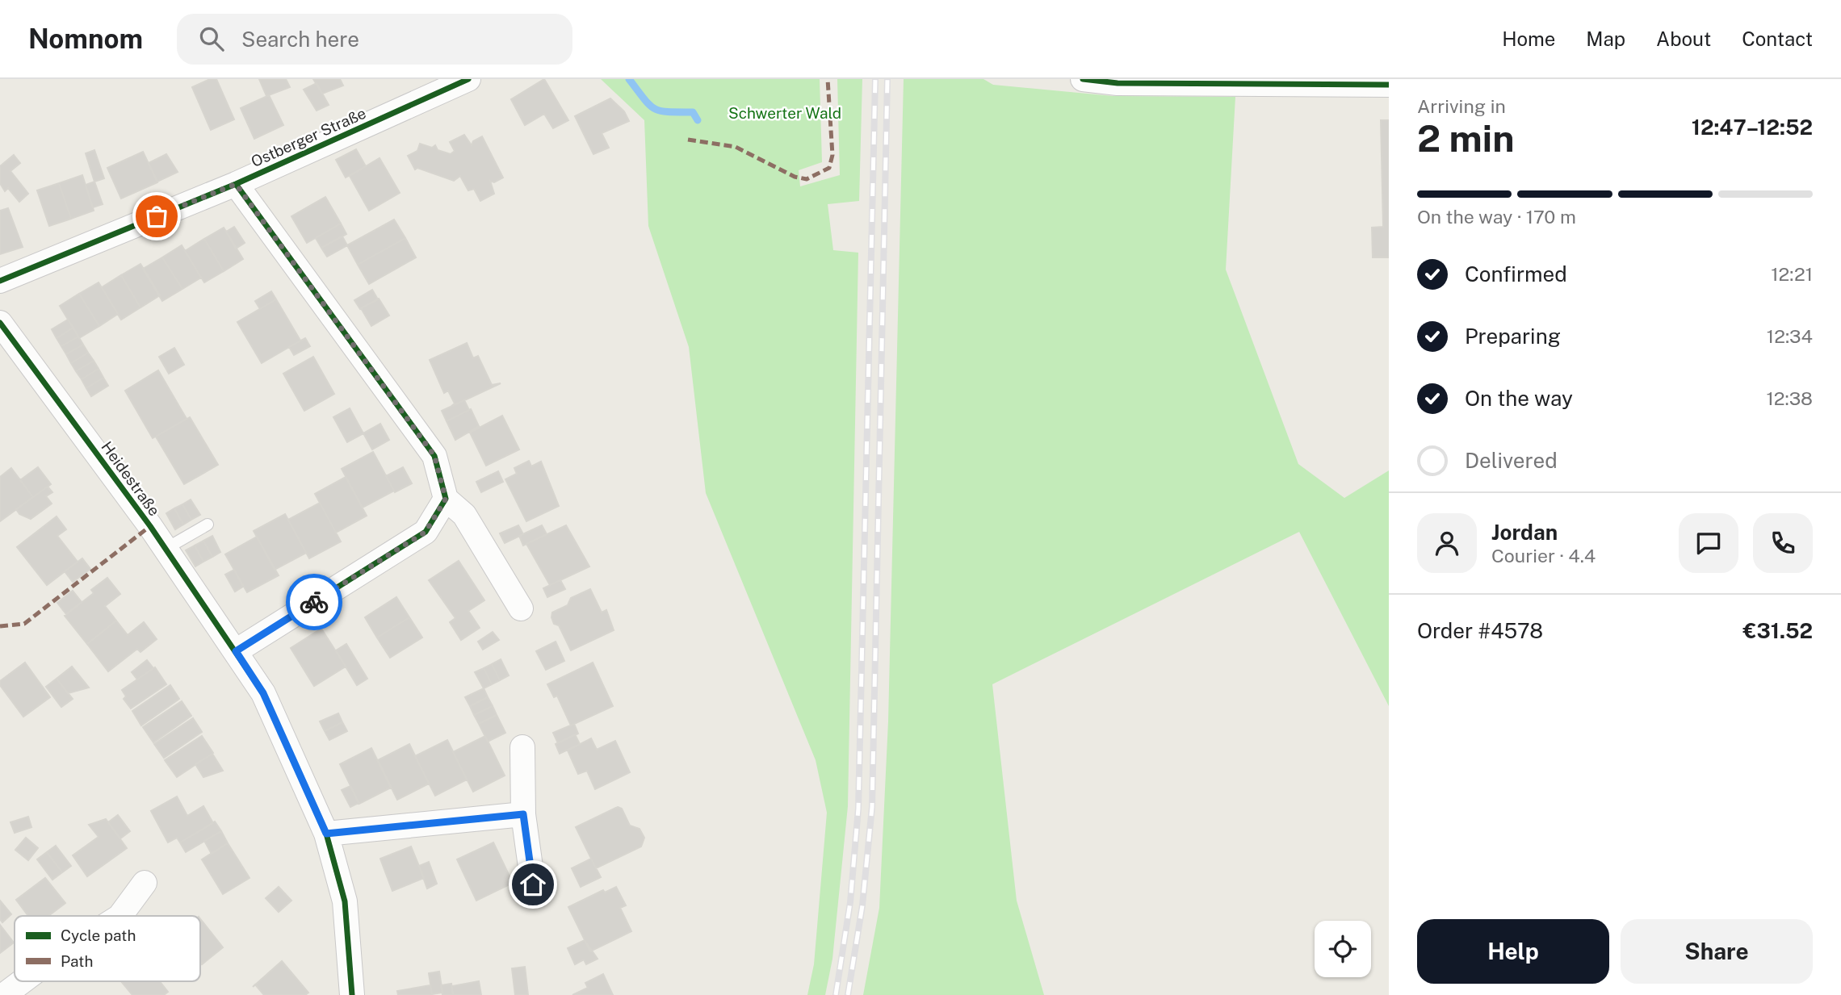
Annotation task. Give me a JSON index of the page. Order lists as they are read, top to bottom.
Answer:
{
  "streets": {
    "street": ["Ostberger Straße", "Heidestraße"]
  },
  "parks": ["Schwerter Wald"],
  "legend": ["Cycle path", "Path"],
  "page": {
    "header": "Nomnom",
    "search": "Search here",
    "nav": [
      "Home",
      "Map",
      "About",
      "Contact"
    ],
    "heading": ["2 min", "Arriving in", "12:47–12:52"],
    "panel": [
      "Jordan",
      "Courier · 4.4",
      "Order #4578",
      "€31.52"
    ],
    "bar": "On the way · 170 m",
    "list": [
      ["Confirmed", "12:21"],
      ["Preparing", "12:34"],
      ["On the way", "12:38"],
      "Delivered"
    ],
    "buttons": ["Help", "Share"]
  }
}
